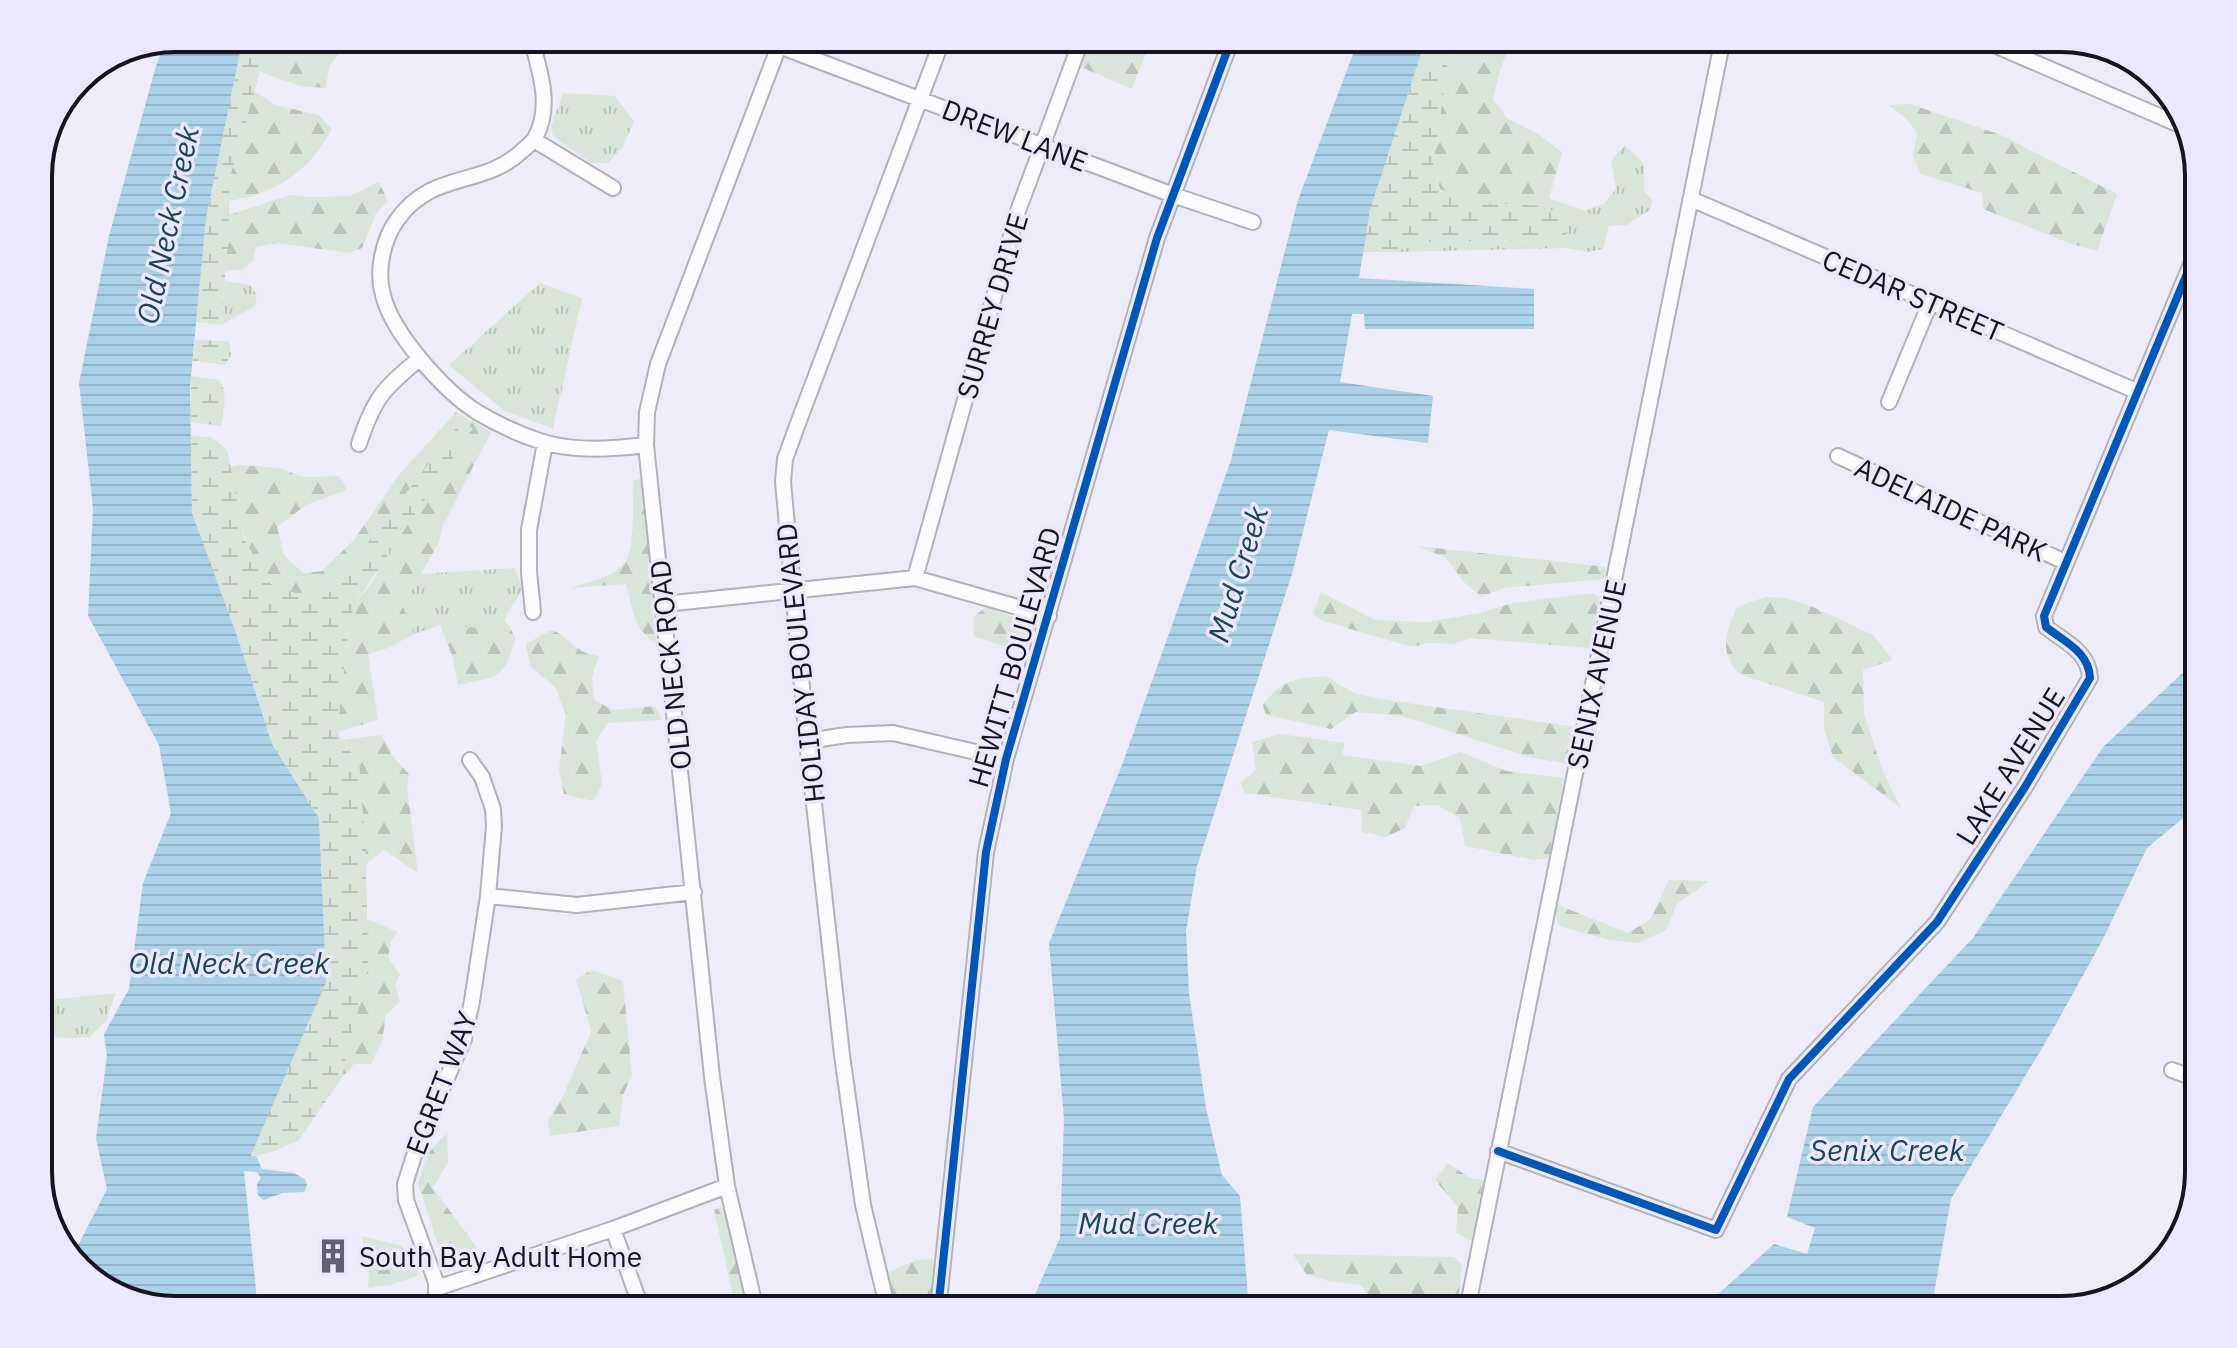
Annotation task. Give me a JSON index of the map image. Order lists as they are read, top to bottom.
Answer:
{
  "streets": {
    "street": [
      "DREW LANE",
      "CEDAR STREET",
      "SURREY DRIVE",
      "ADELAIDE PARK",
      "HEWITT BOULEVARD",
      "HOLIDAY BOULEVARD",
      "OLD NECK ROAD",
      "SENIX AVENUE",
      "LAKE AVENUE",
      "EGRET WAY"
    ]
  },
  "crossings": [
    ["DREW LANE", "SURREY DRIVE"],
    ["DREW LANE", "HEWITT BOULEVARD"],
    ["DREW LANE", "HOLIDAY BOULEVARD"],
    ["CEDAR STREET", "SENIX AVENUE"],
    ["CEDAR STREET", "LAKE AVENUE"],
    ["ADELAIDE PARK", "LAKE AVENUE"],
    ["SENIX AVENUE", "LAKE AVENUE"]
  ],
  "water": ["Old Neck Creek", "Mud Creek", "Senix Creek"],
  "places": {
    "building": ["South Bay Adult Home"]
  }
}
